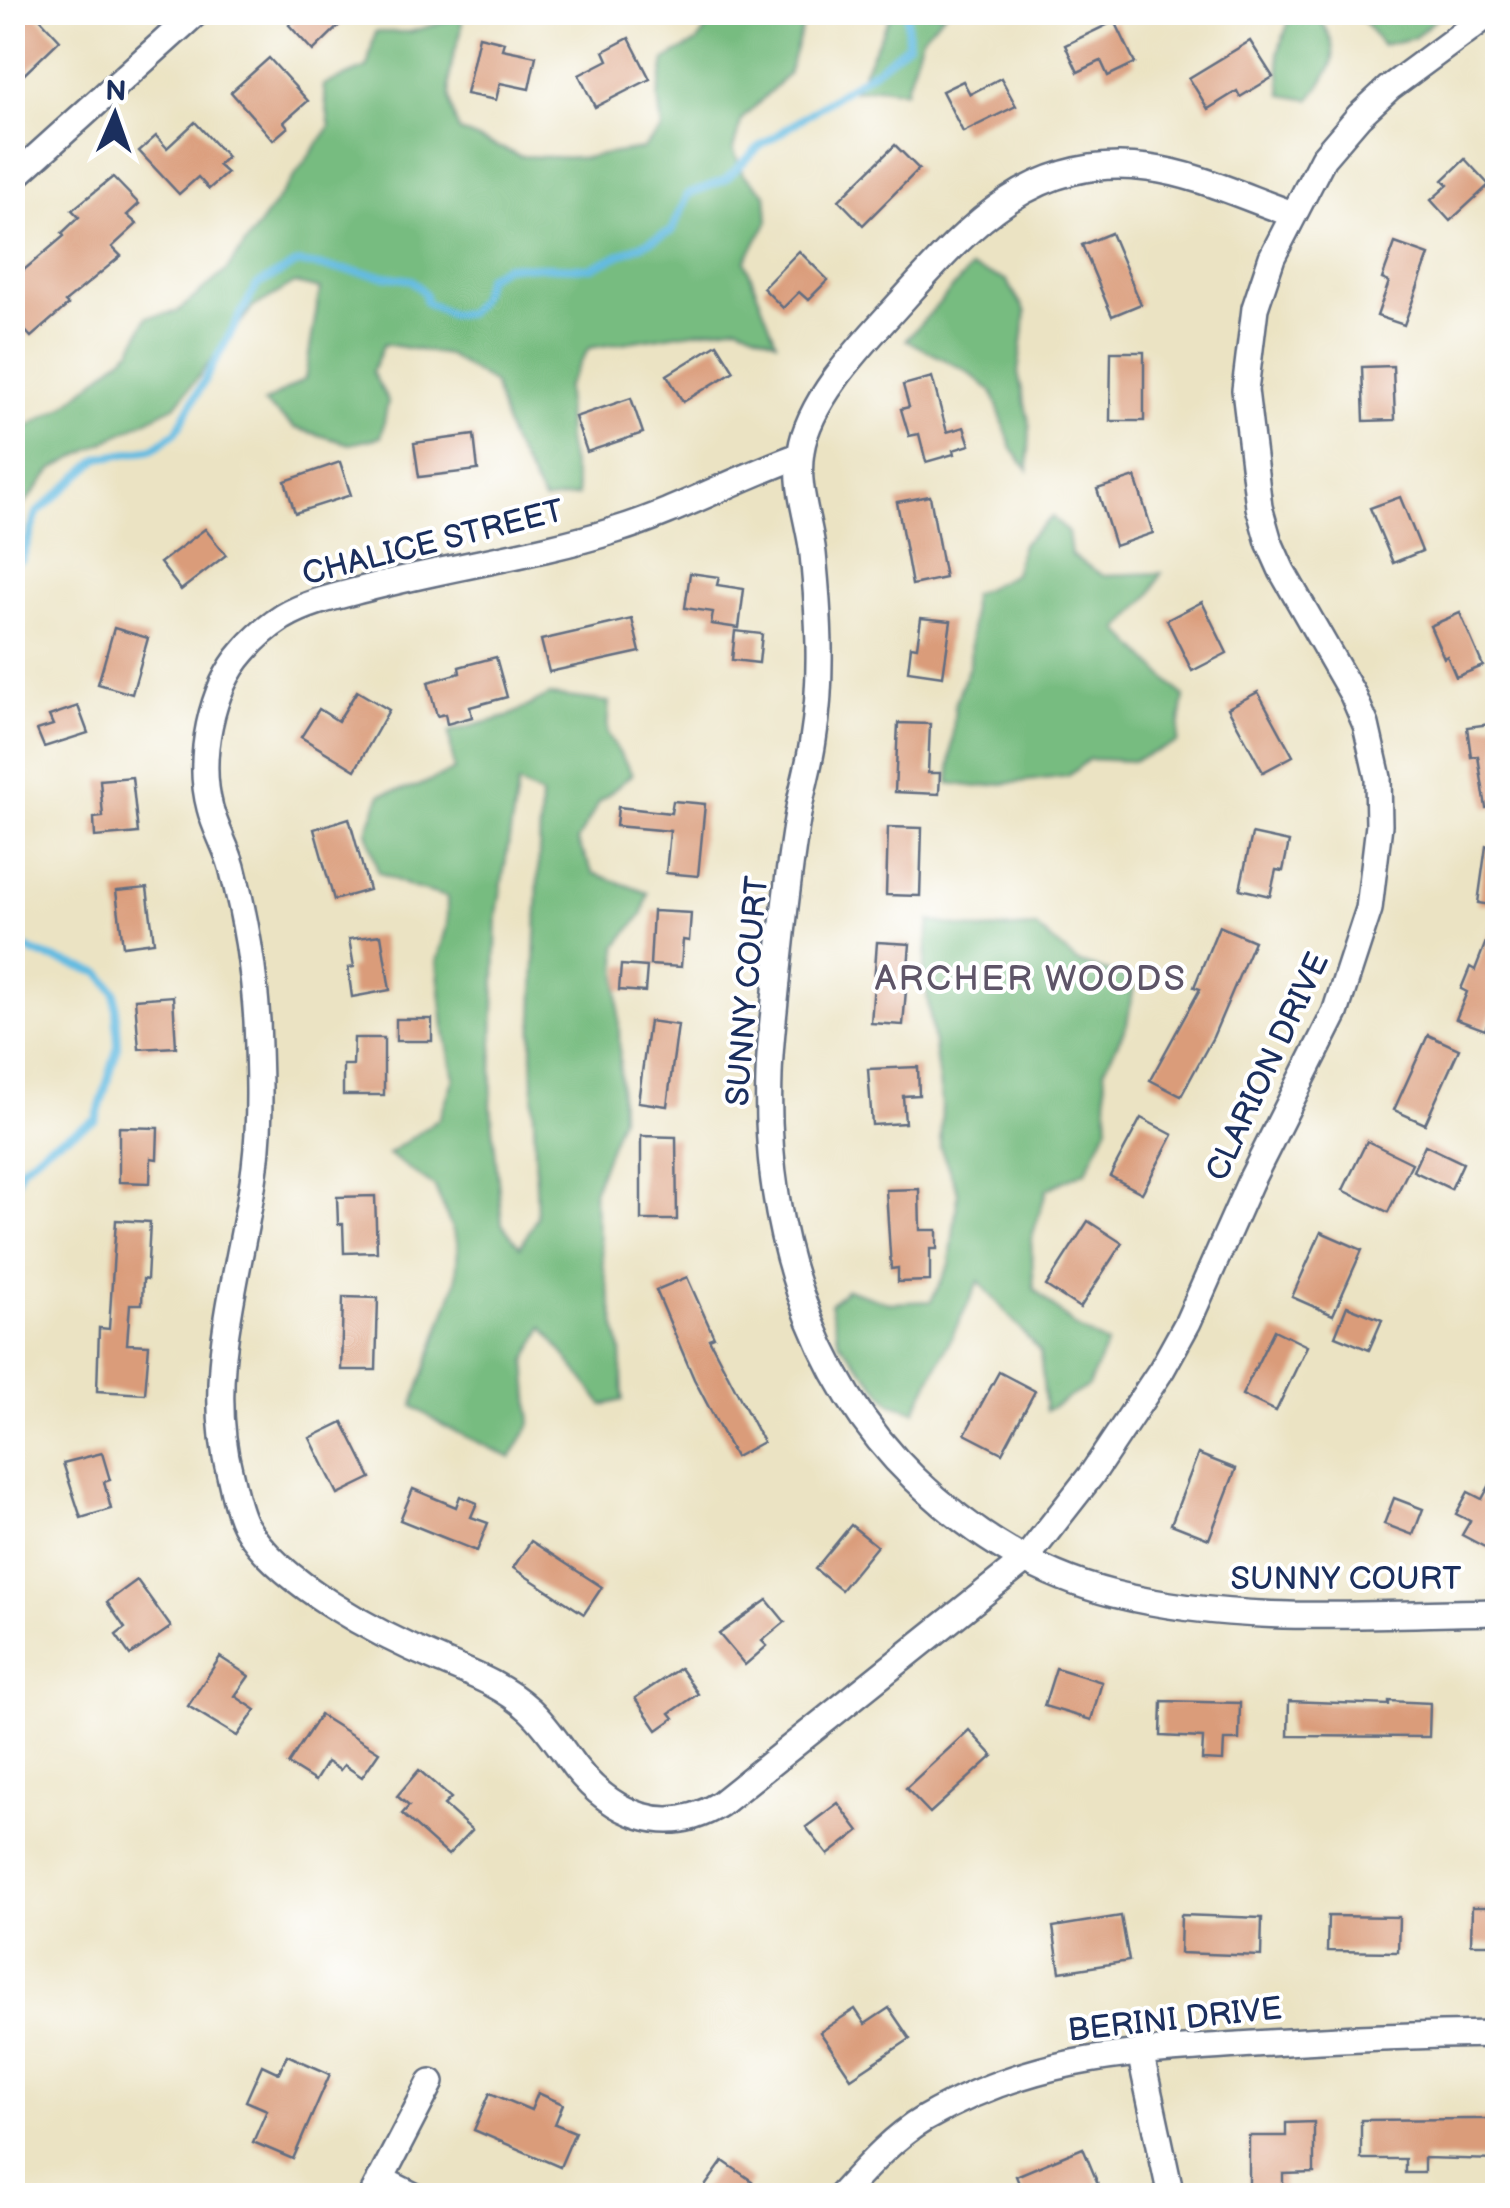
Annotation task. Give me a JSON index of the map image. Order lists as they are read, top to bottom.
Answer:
{
  "streets": {
    "street": [
      "CHALICE STREET",
      "SUNNY COURT",
      "CLARION DRIVE",
      "BERINI DRIVE"
    ]
  },
  "crossings": [
    ["CHALICE STREET", "SUNNY COURT"],
    ["CHALICE STREET", "CLARION DRIVE"],
    ["SUNNY COURT", "CLARION DRIVE"]
  ],
  "districts": ["ARCHER WOODS"],
  "north": "top"
}
